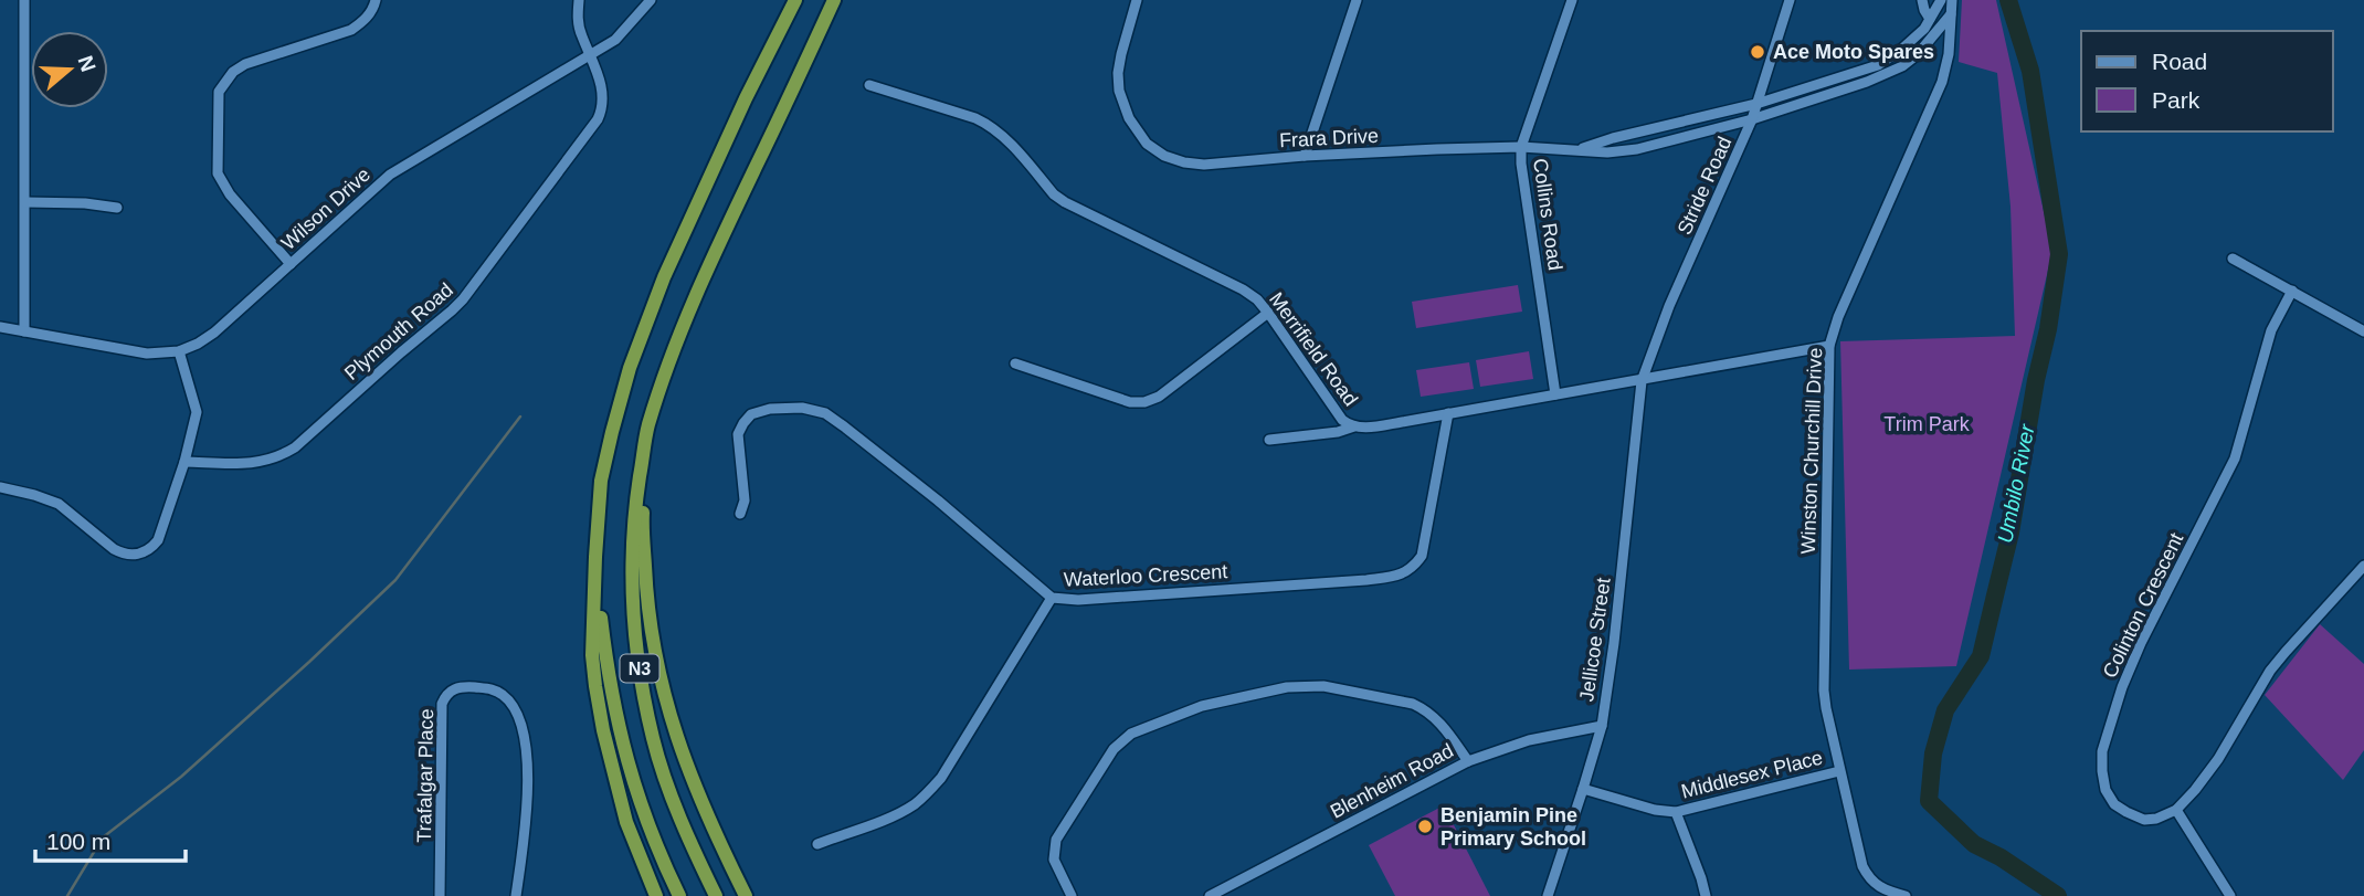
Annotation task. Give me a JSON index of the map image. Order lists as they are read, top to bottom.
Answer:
{
  "streets": {
    "highway": ["N3"],
    "street": [
      "Frara Drive",
      "Stride Road",
      "Wilson Drive",
      "Collins Road",
      "Plymouth Road",
      "Merrifield Road",
      "Winston Churchill Drive",
      "Waterloo Crescent",
      "Colinton Crescent",
      "Jellicoe Street",
      "Middlesex Place",
      "Trafalgar Place",
      "Blenheim Road"
    ]
  },
  "crossings": [
    ["Frara Drive", "Stride Road"],
    ["Frara Drive", "Collins Road"],
    ["Frara Drive", "Winston Churchill Drive"],
    ["Stride Road", "Merrifield Road"],
    ["Stride Road", "Jellicoe Street"],
    ["Wilson Drive", "Plymouth Road"],
    ["Collins Road", "Merrifield Road"],
    ["Merrifield Road", "Winston Churchill Drive"],
    ["Merrifield Road", "Waterloo Crescent"],
    ["Merrifield Road", "Jellicoe Street"],
    ["Winston Churchill Drive", "Middlesex Place"],
    ["Jellicoe Street", "Middlesex Place"],
    ["Jellicoe Street", "Blenheim Road"]
  ],
  "water": ["Umbilo River"],
  "parks": ["Trim Park"],
  "places": ["Ace Moto Spares", "Benjamin Pine Primary School"],
  "legend": ["Road", "Park"],
  "scale_bar": "100 m",
  "north": "right"
}
